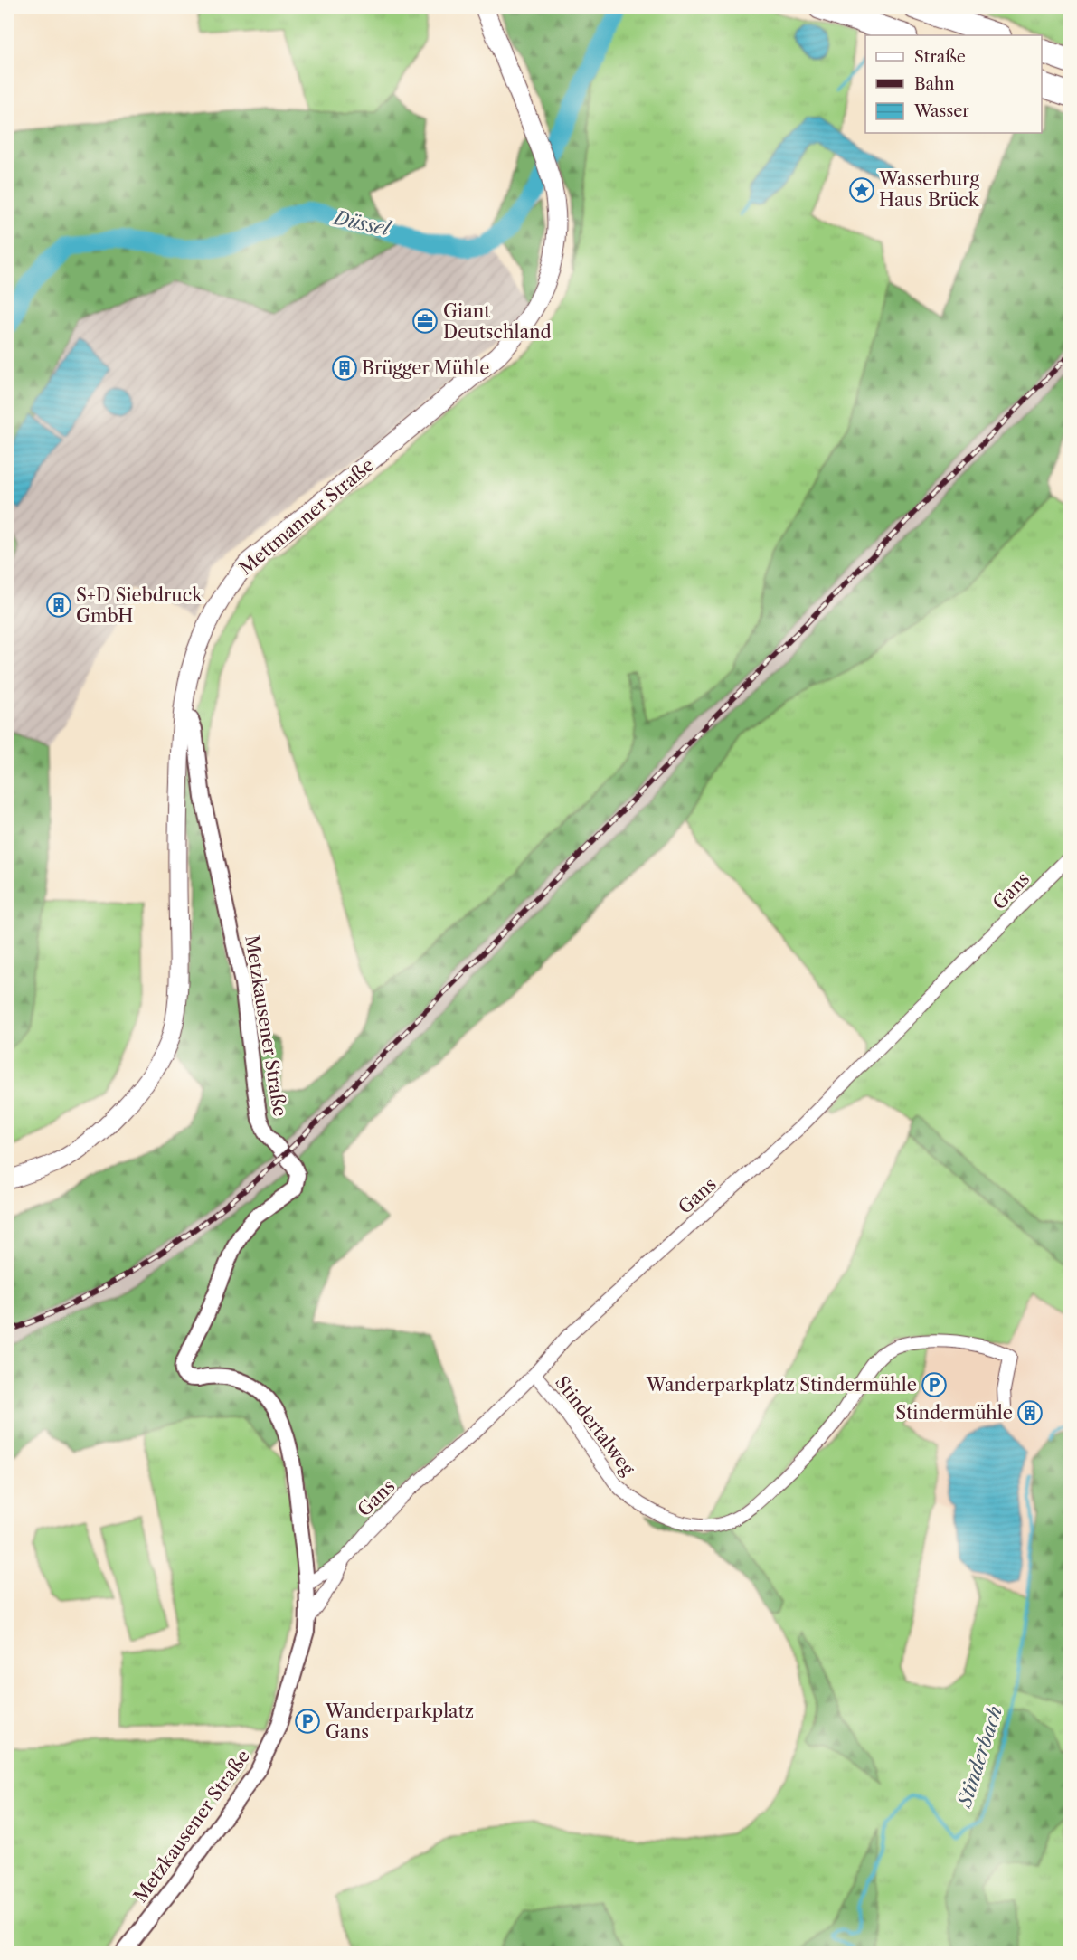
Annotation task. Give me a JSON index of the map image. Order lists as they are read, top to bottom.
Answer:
{
  "streets": {
    "main road": ["Mettmanner Straße"],
    "street": ["Gans", "Metzkausener Straße", "Stindertalweg"]
  },
  "crossings": [
    ["Mettmanner Straße", "Metzkausener Straße"],
    ["Gans", "Metzkausener Straße"],
    ["Gans", "Stindertalweg"]
  ],
  "water": ["Düssel", "Stinderbach"],
  "places": {
    "place": ["Wasserburg Haus Brück"],
    "office": ["Giant Deutschland"],
    "building": ["Brügger Mühle", "S+D Siebdruck GmbH", "Stindermühle"],
    "parking": ["Wanderparkplatz Stindermühle", "Wanderparkplatz Gans"]
  },
  "legend": ["Straße", "Bahn", "Wasser"]
}
